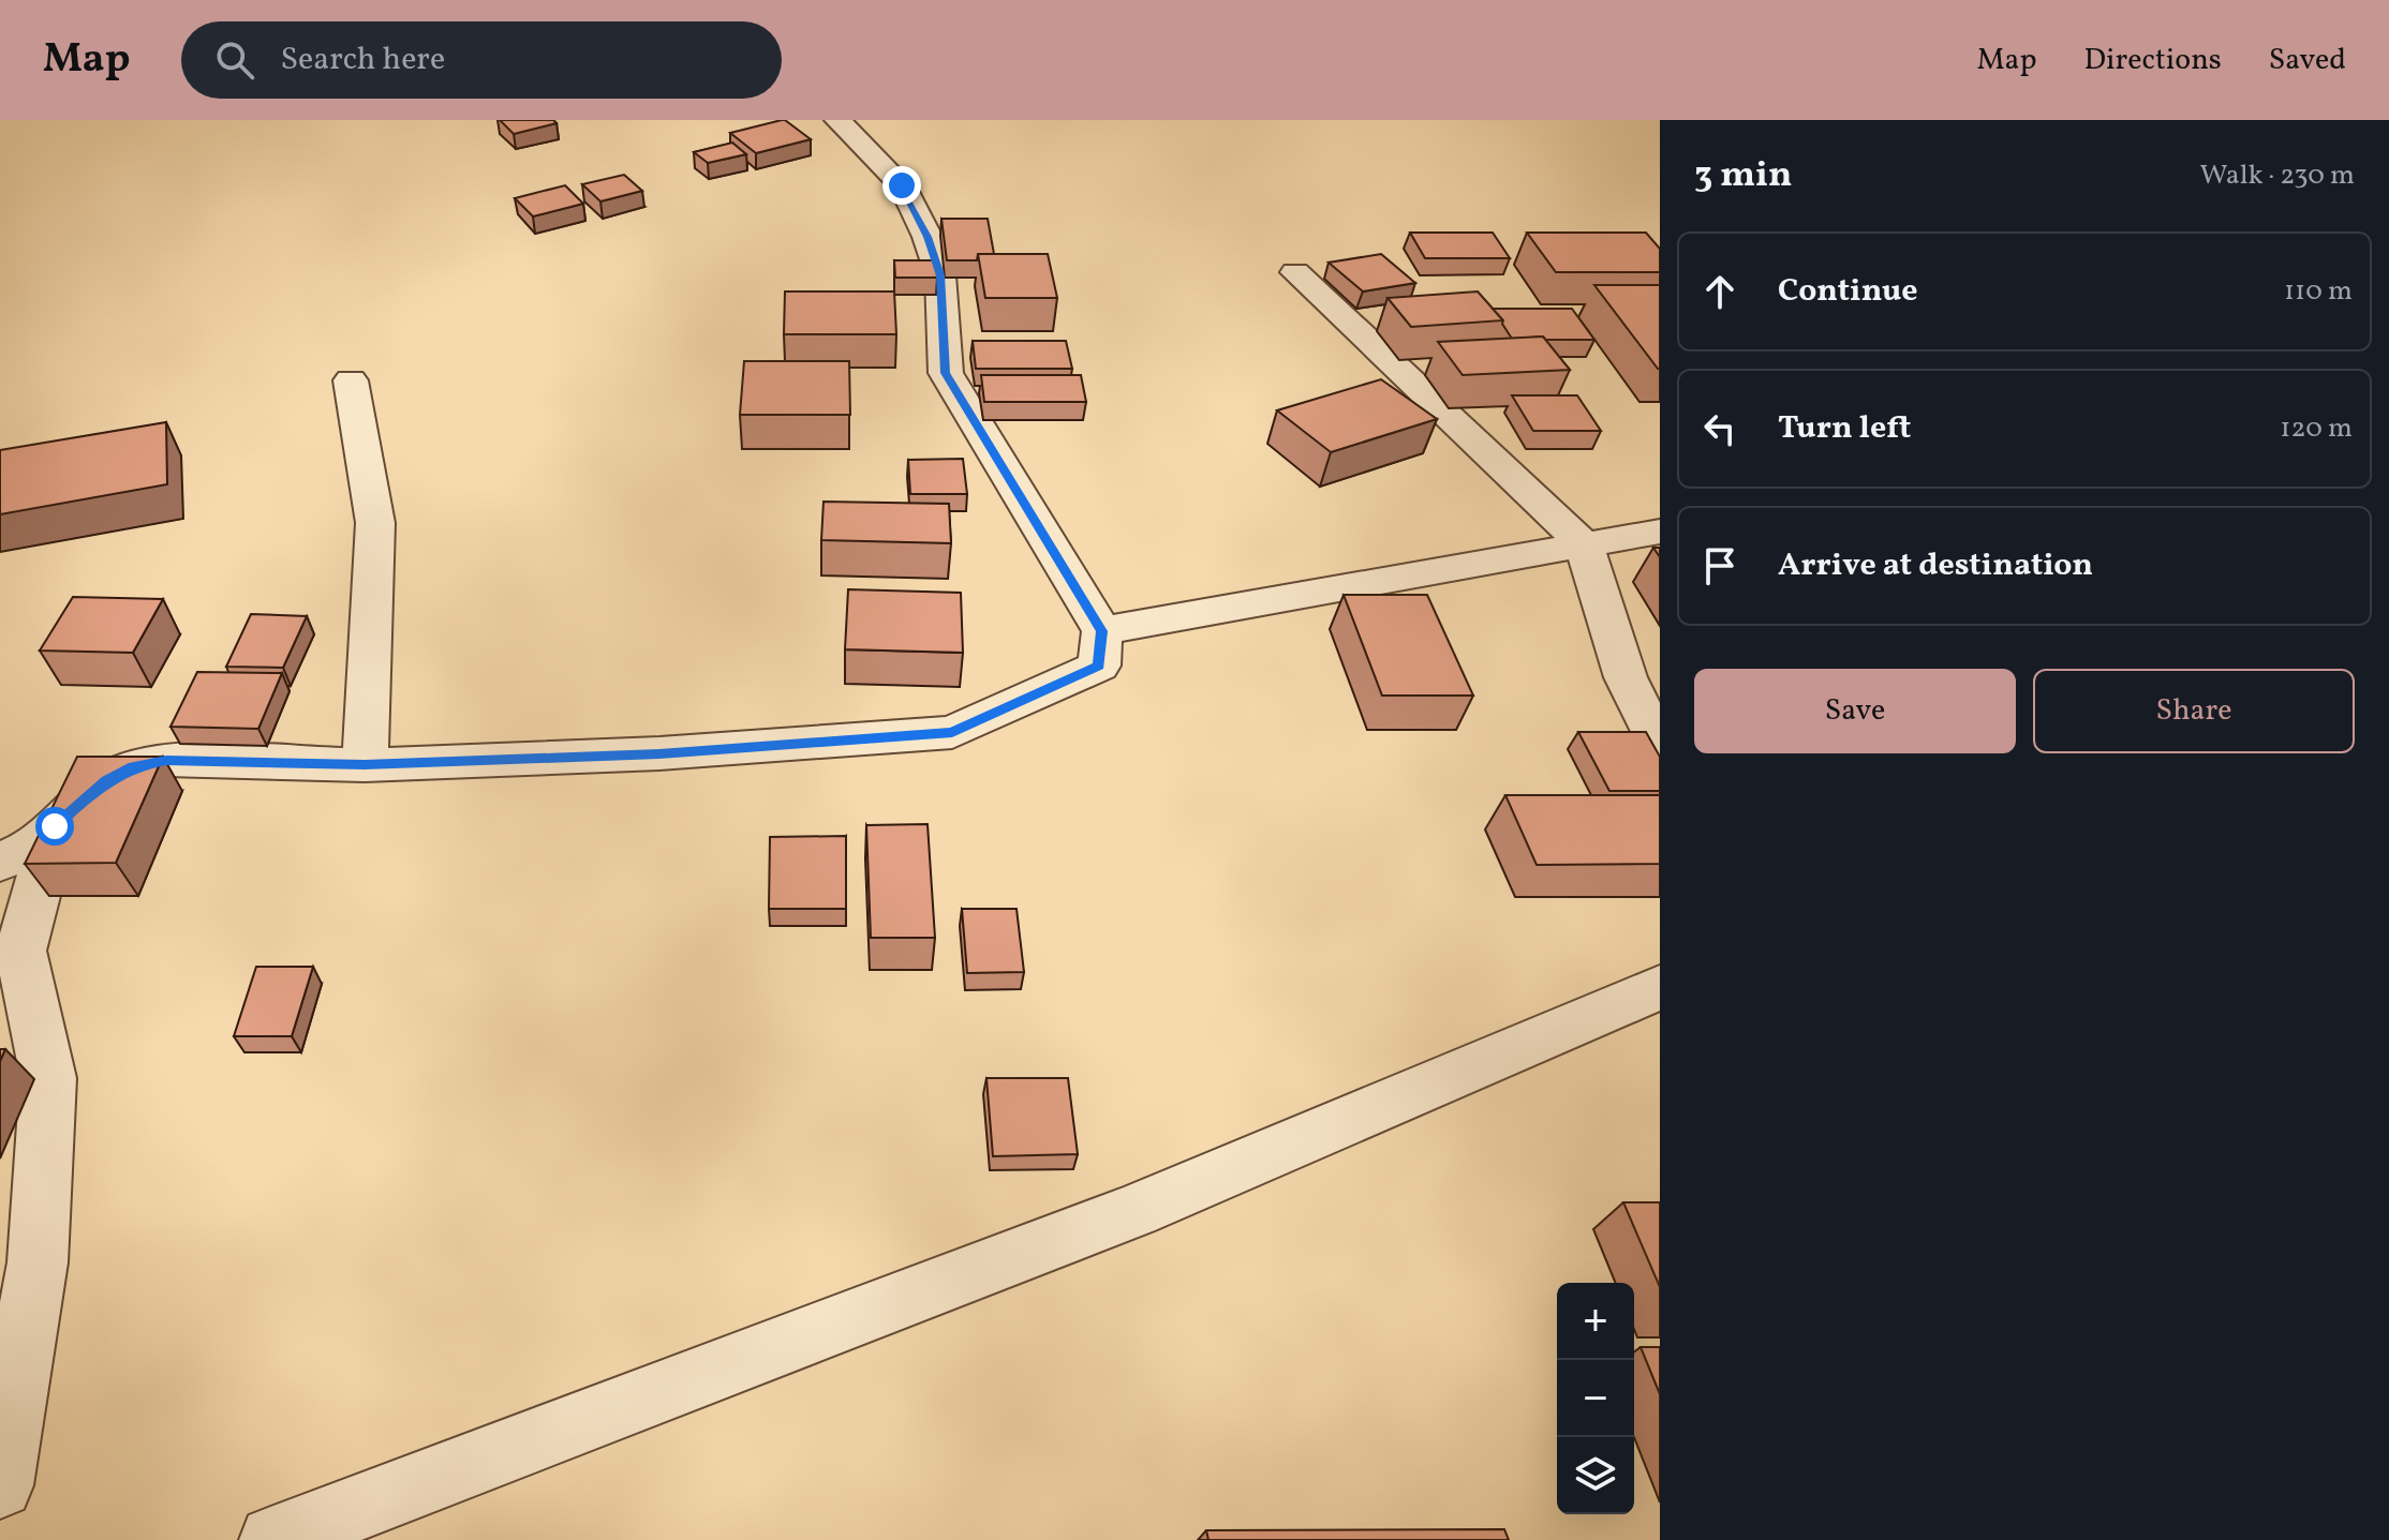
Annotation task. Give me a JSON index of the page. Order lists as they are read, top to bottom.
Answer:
{
  "page": {
    "header": "Map",
    "search": "Search here",
    "nav": ["Map", "Directions", "Saved"],
    "heading": ["3 min", "Walk · 230 m"],
    "list": [
      ["Continue", "110 m"],
      ["Turn left", "120 m"],
      "Arrive at destination"
    ],
    "buttons": ["Save", "Share"],
    "map_buttons": ["+", "−"]
  }
}
